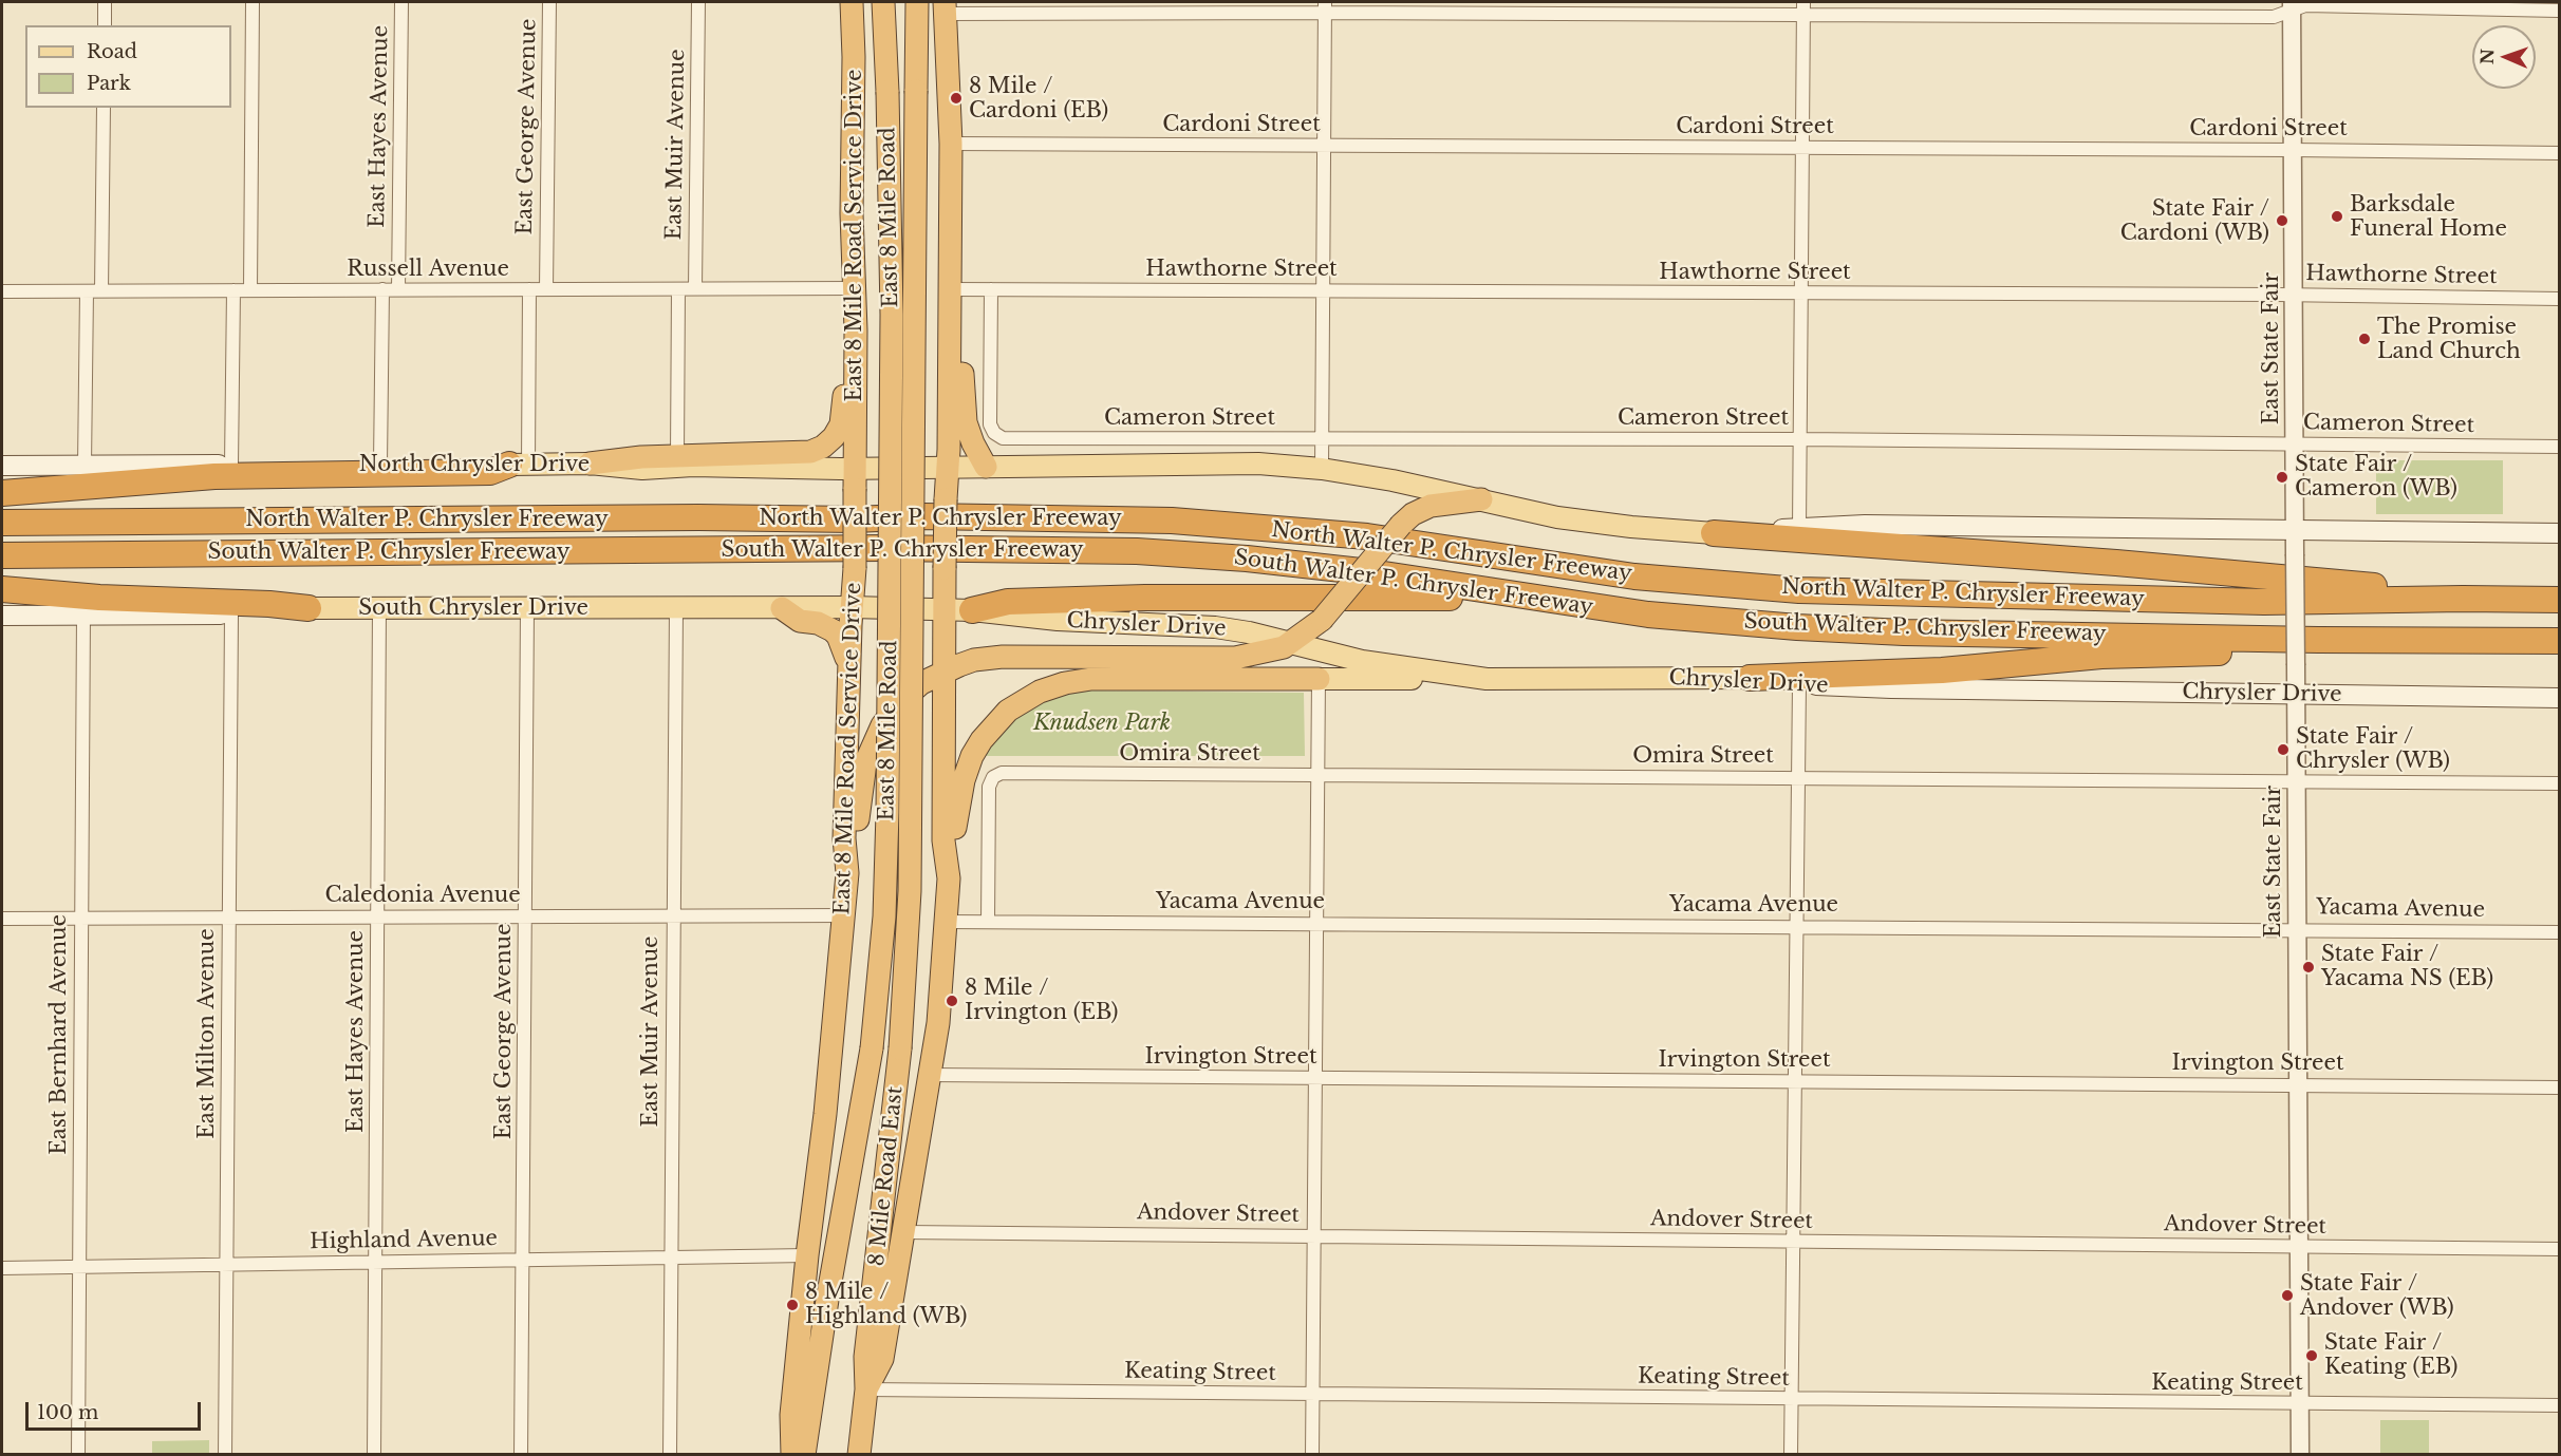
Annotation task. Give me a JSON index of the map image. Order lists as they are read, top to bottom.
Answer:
{
  "streets": {
    "highway": [
      "East 8 Mile Road",
      "East 8 Mile Road Service Drive",
      "North Walter P. Chrysler Freeway",
      "South Walter P. Chrysler Freeway",
      "8 Mile Road East"
    ],
    "main road": ["North Chrysler Drive", "South Chrysler Drive", "Chrysler Drive"],
    "street": [
      "Cardoni Street",
      "East Hayes Avenue",
      "East George Avenue",
      "East Muir Avenue",
      "Russell Avenue",
      "Hawthorne Street",
      "East State Fair",
      "Cameron Street",
      "Omira Street",
      "Caledonia Avenue",
      "Yacama Avenue",
      "East Milton Avenue",
      "East Bernhard Avenue",
      "Irvington Street",
      "Andover Street",
      "Highland Avenue",
      "Keating Street"
    ]
  },
  "crossings": [
    ["Cardoni Street", "East State Fair"],
    ["East Hayes Avenue", "Russell Avenue"],
    ["East Hayes Avenue", "South Chrysler Drive"],
    ["East Hayes Avenue", "Caledonia Avenue"],
    ["East Hayes Avenue", "Highland Avenue"],
    ["East George Avenue", "Russell Avenue"],
    ["East George Avenue", "South Chrysler Drive"],
    ["East George Avenue", "Caledonia Avenue"],
    ["East George Avenue", "Highland Avenue"],
    ["East Muir Avenue", "Russell Avenue"],
    ["East Muir Avenue", "South Chrysler Drive"],
    ["East Muir Avenue", "Caledonia Avenue"],
    ["East Muir Avenue", "Highland Avenue"],
    ["East 8 Mile Road", "8 Mile Road East"],
    ["East 8 Mile Road Service Drive", "Russell Avenue"],
    ["East 8 Mile Road Service Drive", "South Chrysler Drive"],
    ["East 8 Mile Road Service Drive", "Caledonia Avenue"],
    ["East 8 Mile Road Service Drive", "Highland Avenue"],
    ["Hawthorne Street", "East State Fair"],
    ["Hawthorne Street", "Cameron Street"],
    ["East State Fair", "Cameron Street"],
    ["East State Fair", "Chrysler Drive"],
    ["East State Fair", "Omira Street"],
    ["East State Fair", "Yacama Avenue"],
    ["East State Fair", "Irvington Street"],
    ["East State Fair", "Andover Street"],
    ["East State Fair", "Keating Street"],
    ["South Chrysler Drive", "Chrysler Drive"],
    ["South Chrysler Drive", "East Milton Avenue"],
    ["South Chrysler Drive", "East Bernhard Avenue"],
    ["Omira Street", "Yacama Avenue"],
    ["Caledonia Avenue", "East Milton Avenue"],
    ["Caledonia Avenue", "East Bernhard Avenue"],
    ["East Milton Avenue", "Highland Avenue"],
    ["East Bernhard Avenue", "Highland Avenue"],
    ["8 Mile Road East", "Keating Street"]
  ],
  "parks": ["Knudsen Park"],
  "places": [
    "8 Mile / Cardoni (EB)",
    "Barksdale Funeral Home",
    "State Fair / Cardoni (WB)",
    "The Promise Land Church",
    "State Fair / Cameron (WB)",
    "State Fair / Chrysler (WB)",
    "State Fair / Yacama NS (EB)",
    "8 Mile / Irvington (EB)",
    "State Fair / Andover (WB)",
    "8 Mile / Highland (WB)",
    "State Fair / Keating (EB)"
  ],
  "legend": ["Road", "Park"],
  "scale_bar": "100 m",
  "north": "left"
}
